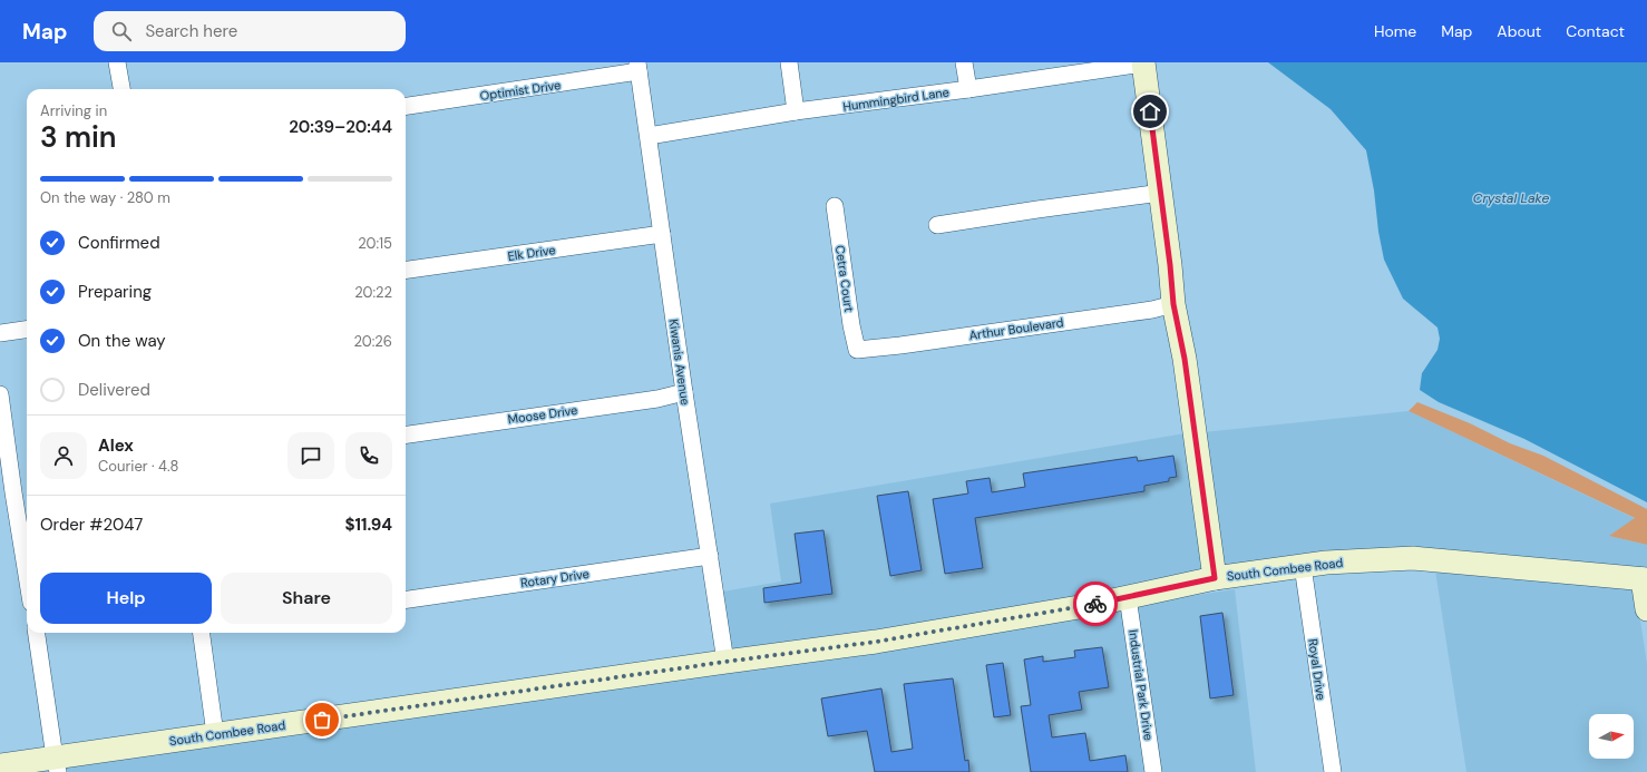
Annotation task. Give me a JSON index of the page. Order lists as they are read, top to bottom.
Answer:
{
  "streets": {
    "main road": ["South Combee Road"],
    "street": [
      "Optimist Drive",
      "Hummingbird Lane",
      "Elk Drive",
      "Cetra Court",
      "Arthur Boulevard",
      "Kiwanis Avenue",
      "Moose Drive",
      "Rotary Drive",
      "Royal Drive",
      "Industrial Park Drive"
    ]
  },
  "crossings": [
    ["Optimist Drive", "Kiwanis Avenue"],
    ["Hummingbird Lane", "Kiwanis Avenue"],
    ["Elk Drive", "Kiwanis Avenue"],
    ["Cetra Court", "Arthur Boulevard"],
    ["Kiwanis Avenue", "Moose Drive"],
    ["Kiwanis Avenue", "South Combee Road"],
    ["Kiwanis Avenue", "Rotary Drive"],
    ["South Combee Road", "Royal Drive"],
    ["South Combee Road", "Industrial Park Drive"]
  ],
  "water": ["Crystal Lake"],
  "north": "right",
  "page": {
    "header": "Map",
    "search": "Search here",
    "nav": [
      "Home",
      "Map",
      "About",
      "Contact"
    ],
    "heading": ["3 min", "Arriving in", "20:39–20:44"],
    "panel": [
      "Alex",
      "Courier · 4.8",
      "Order #2047",
      "$11.94"
    ],
    "bar": "On the way · 280 m",
    "list": [
      ["Confirmed", "20:15"],
      ["Preparing", "20:22"],
      ["On the way", "20:26"],
      "Delivered"
    ],
    "buttons": ["Help", "Share"]
  }
}
